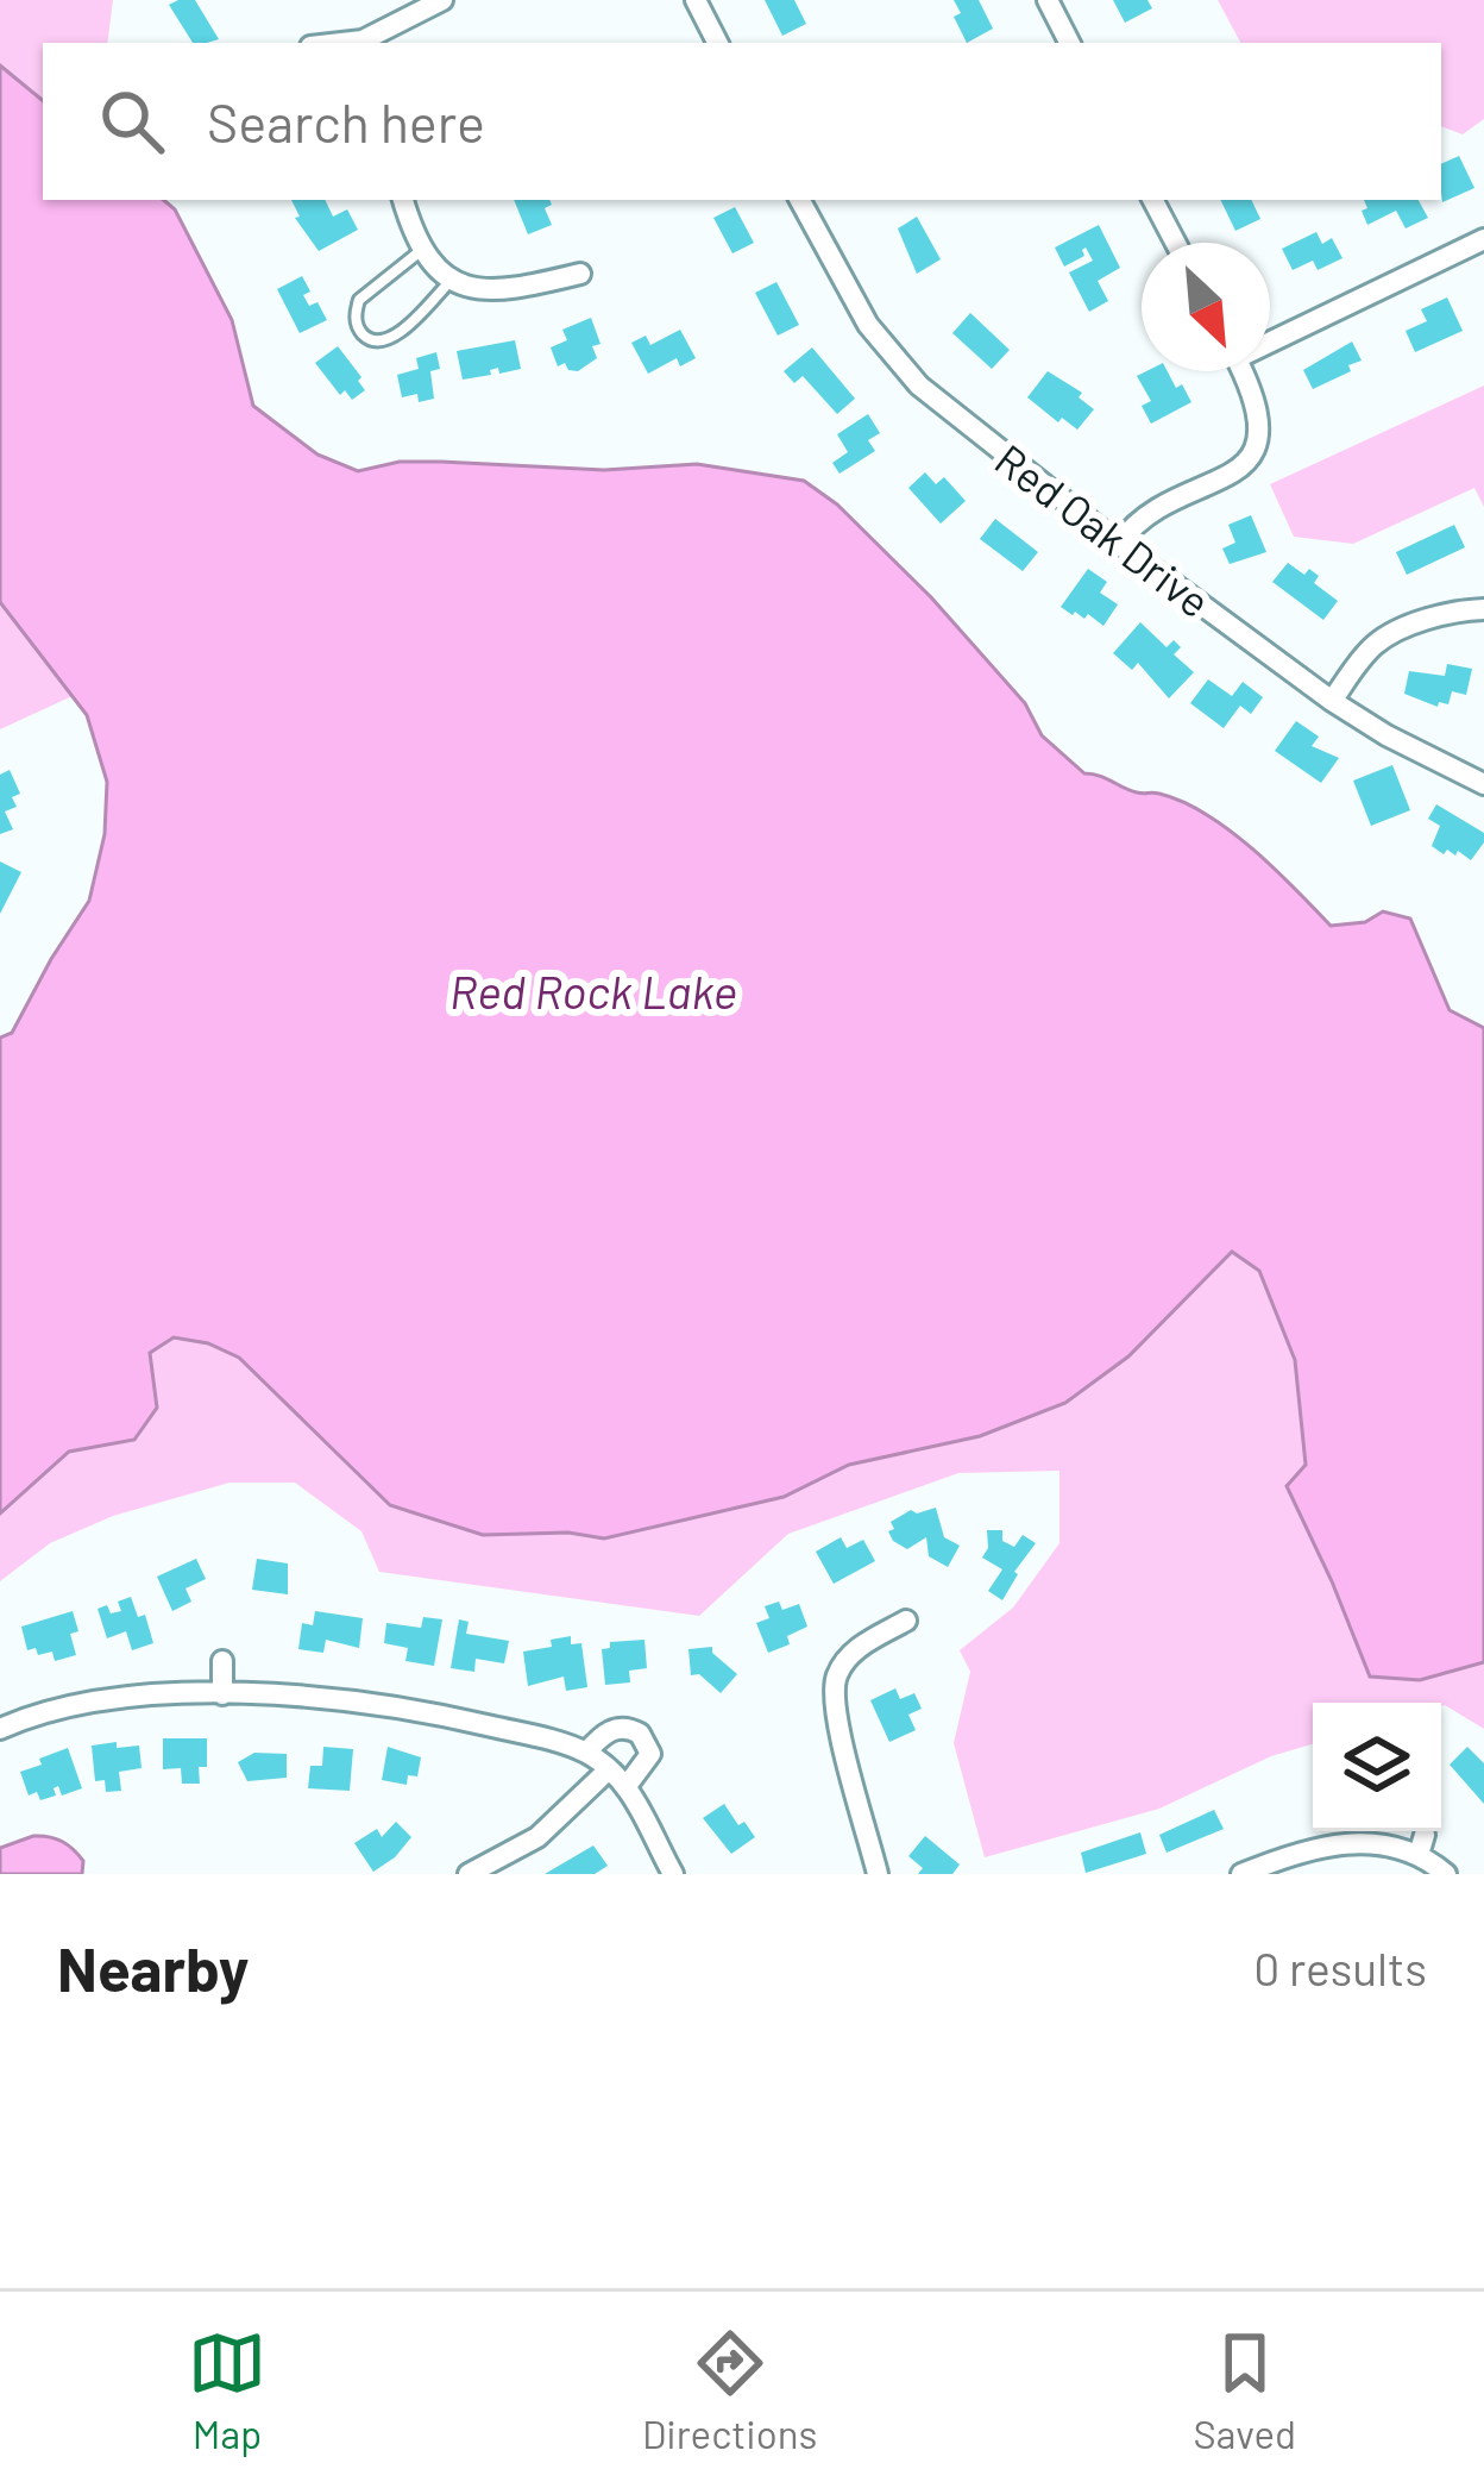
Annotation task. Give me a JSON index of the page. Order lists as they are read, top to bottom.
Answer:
{
  "streets": {
    "street": ["Red Oak Drive"]
  },
  "water": ["Red Rock Lake"],
  "north": "bottom right",
  "page": {
    "search": "Search here",
    "heading": ["Nearby", "0 results"],
    "nav": ["Map", "Directions", "Saved"]
  }
}
